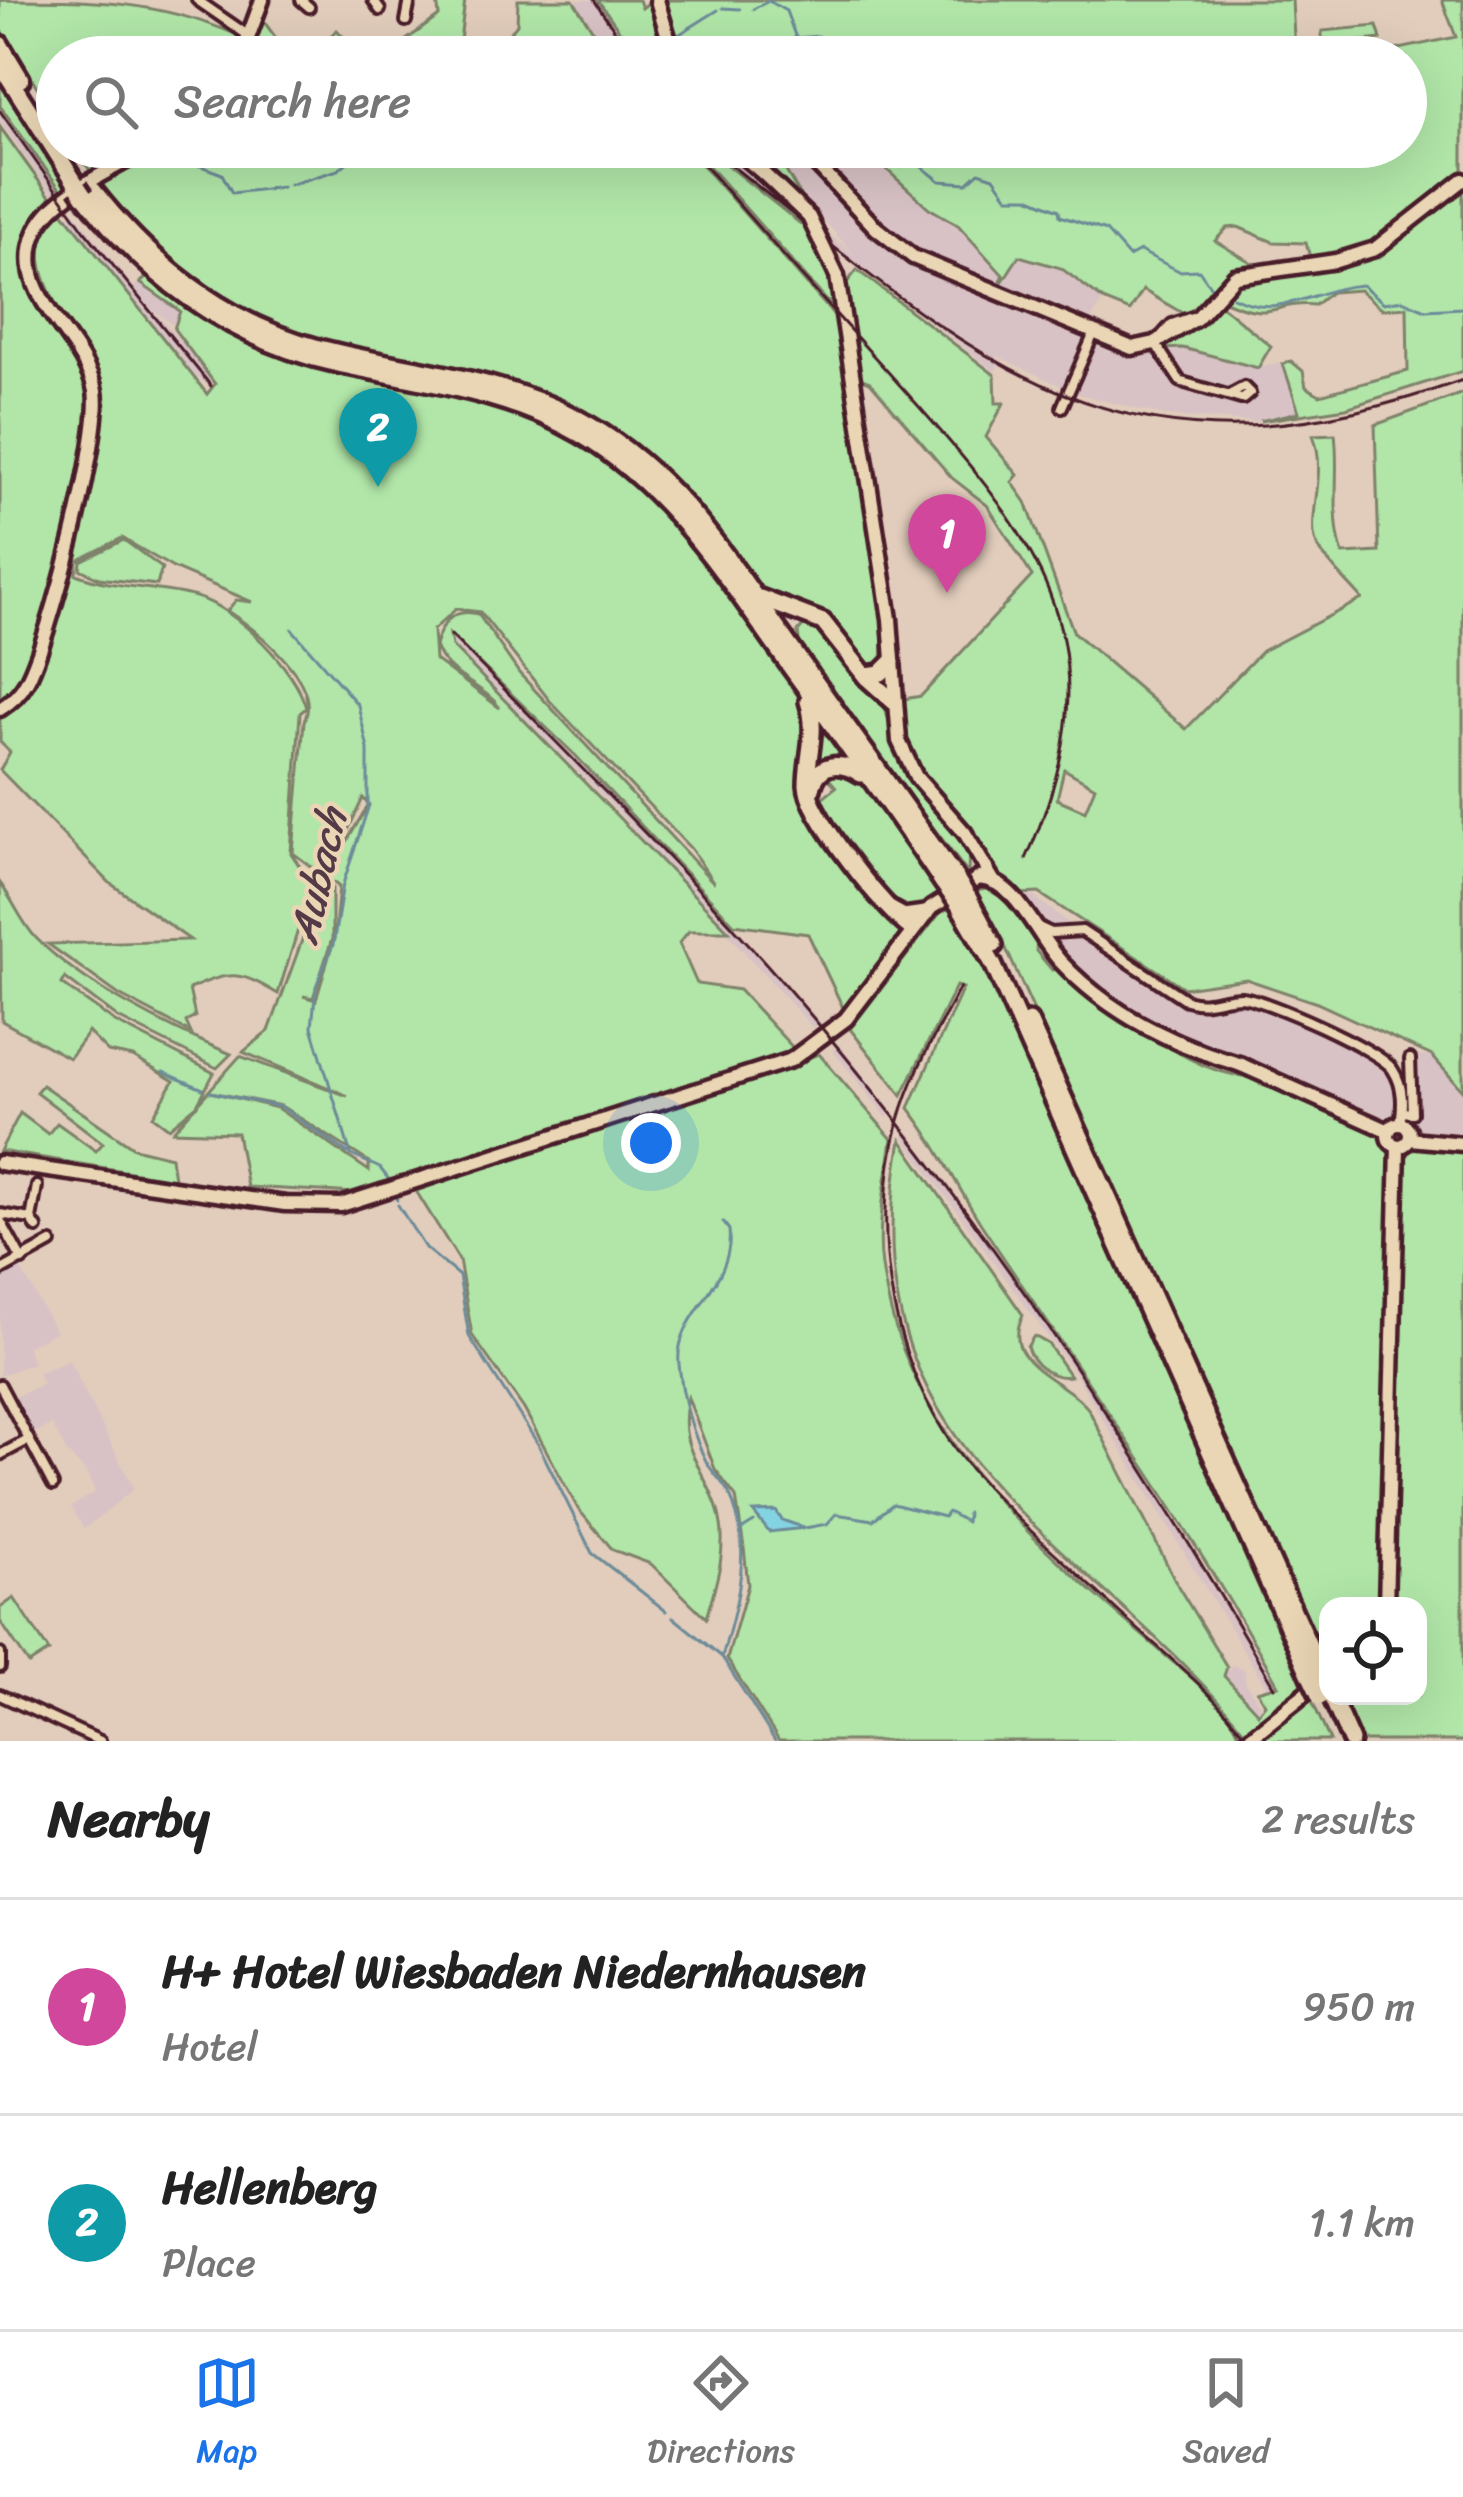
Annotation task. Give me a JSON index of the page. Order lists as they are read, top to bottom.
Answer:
{
  "water": ["Aubach"],
  "page": {
    "search": "Search here",
    "pins": ["2", "1"],
    "heading": ["Nearby", "2 results"],
    "list": [
      {
        "mark": "1",
        "name": "H+ Hotel Wiesbaden Niedernhausen",
        "note": "Hotel",
        "value": "950 m"
      },
      {
        "mark": "2",
        "name": "Hellenberg",
        "note": "Place",
        "value": "1.1 km"
      }
    ],
    "nav": ["Map", "Directions", "Saved"]
  }
}
